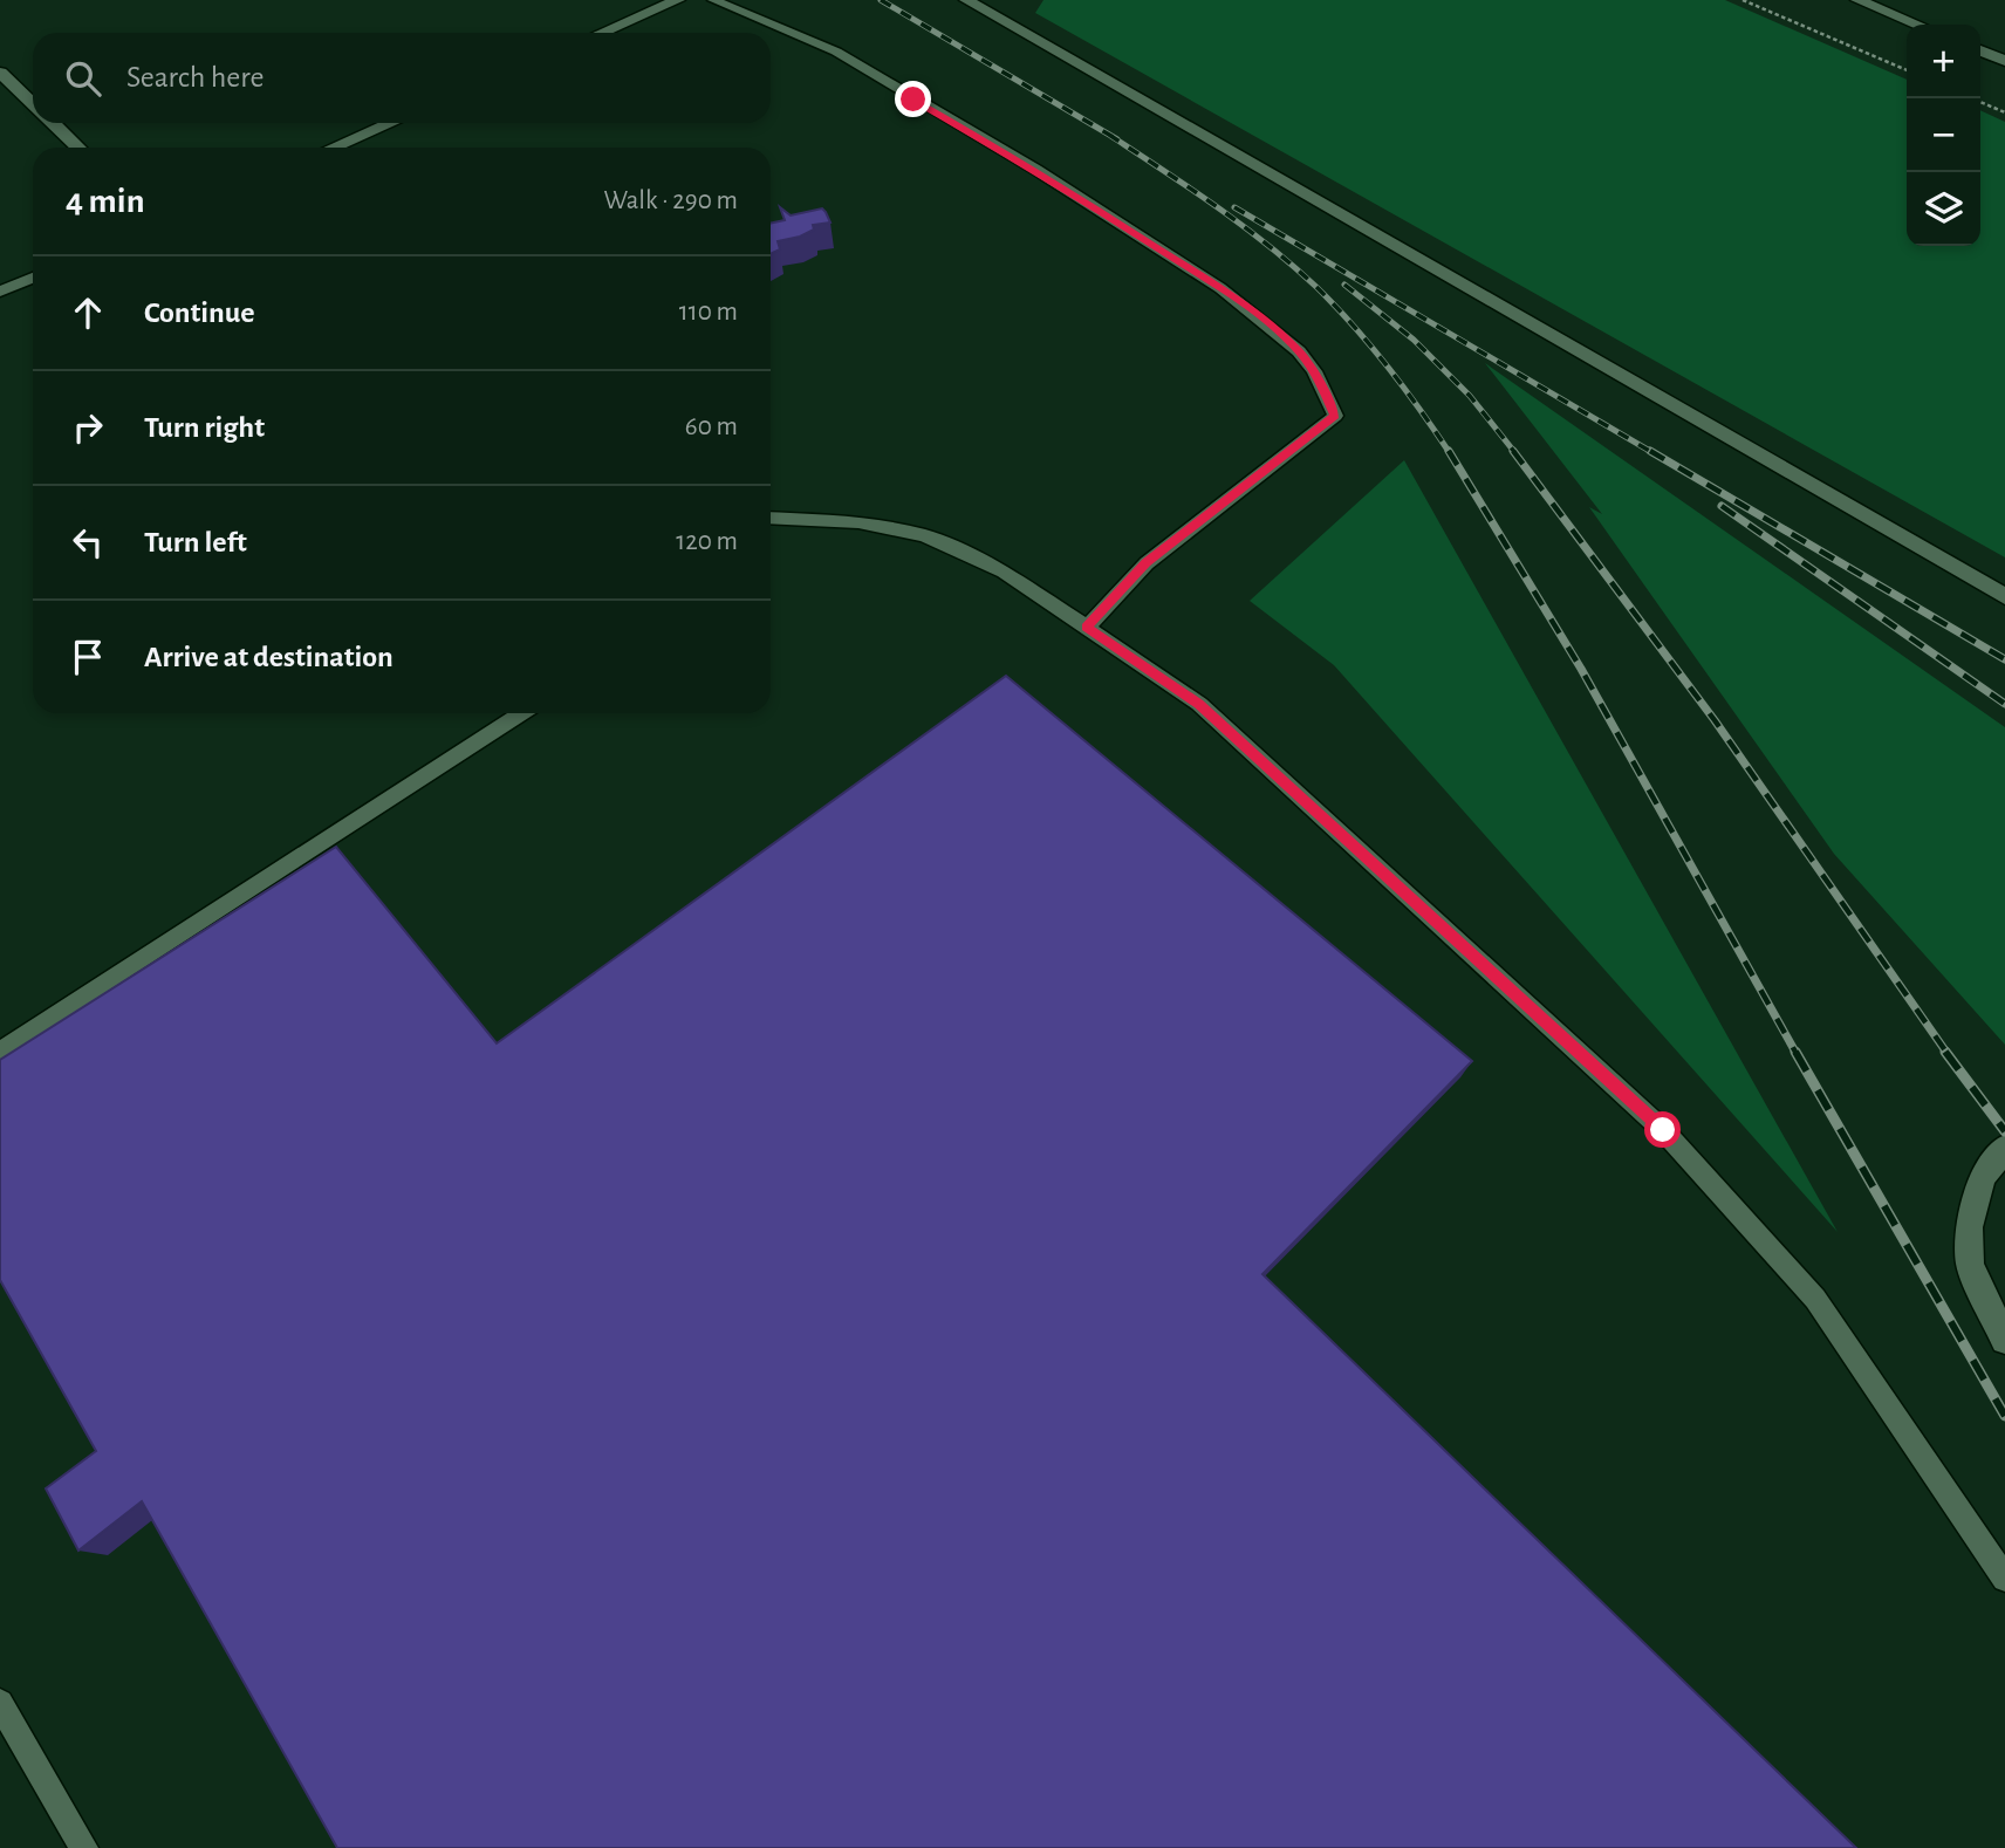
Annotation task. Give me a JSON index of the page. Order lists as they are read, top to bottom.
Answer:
{
  "page": {
    "map_buttons": ["+", "−"],
    "search": "Search here",
    "heading": ["4 min", "Walk · 290 m"],
    "list": [
      ["Continue", "110 m"],
      ["Turn right", "60 m"],
      ["Turn left", "120 m"],
      "Arrive at destination"
    ]
  }
}
